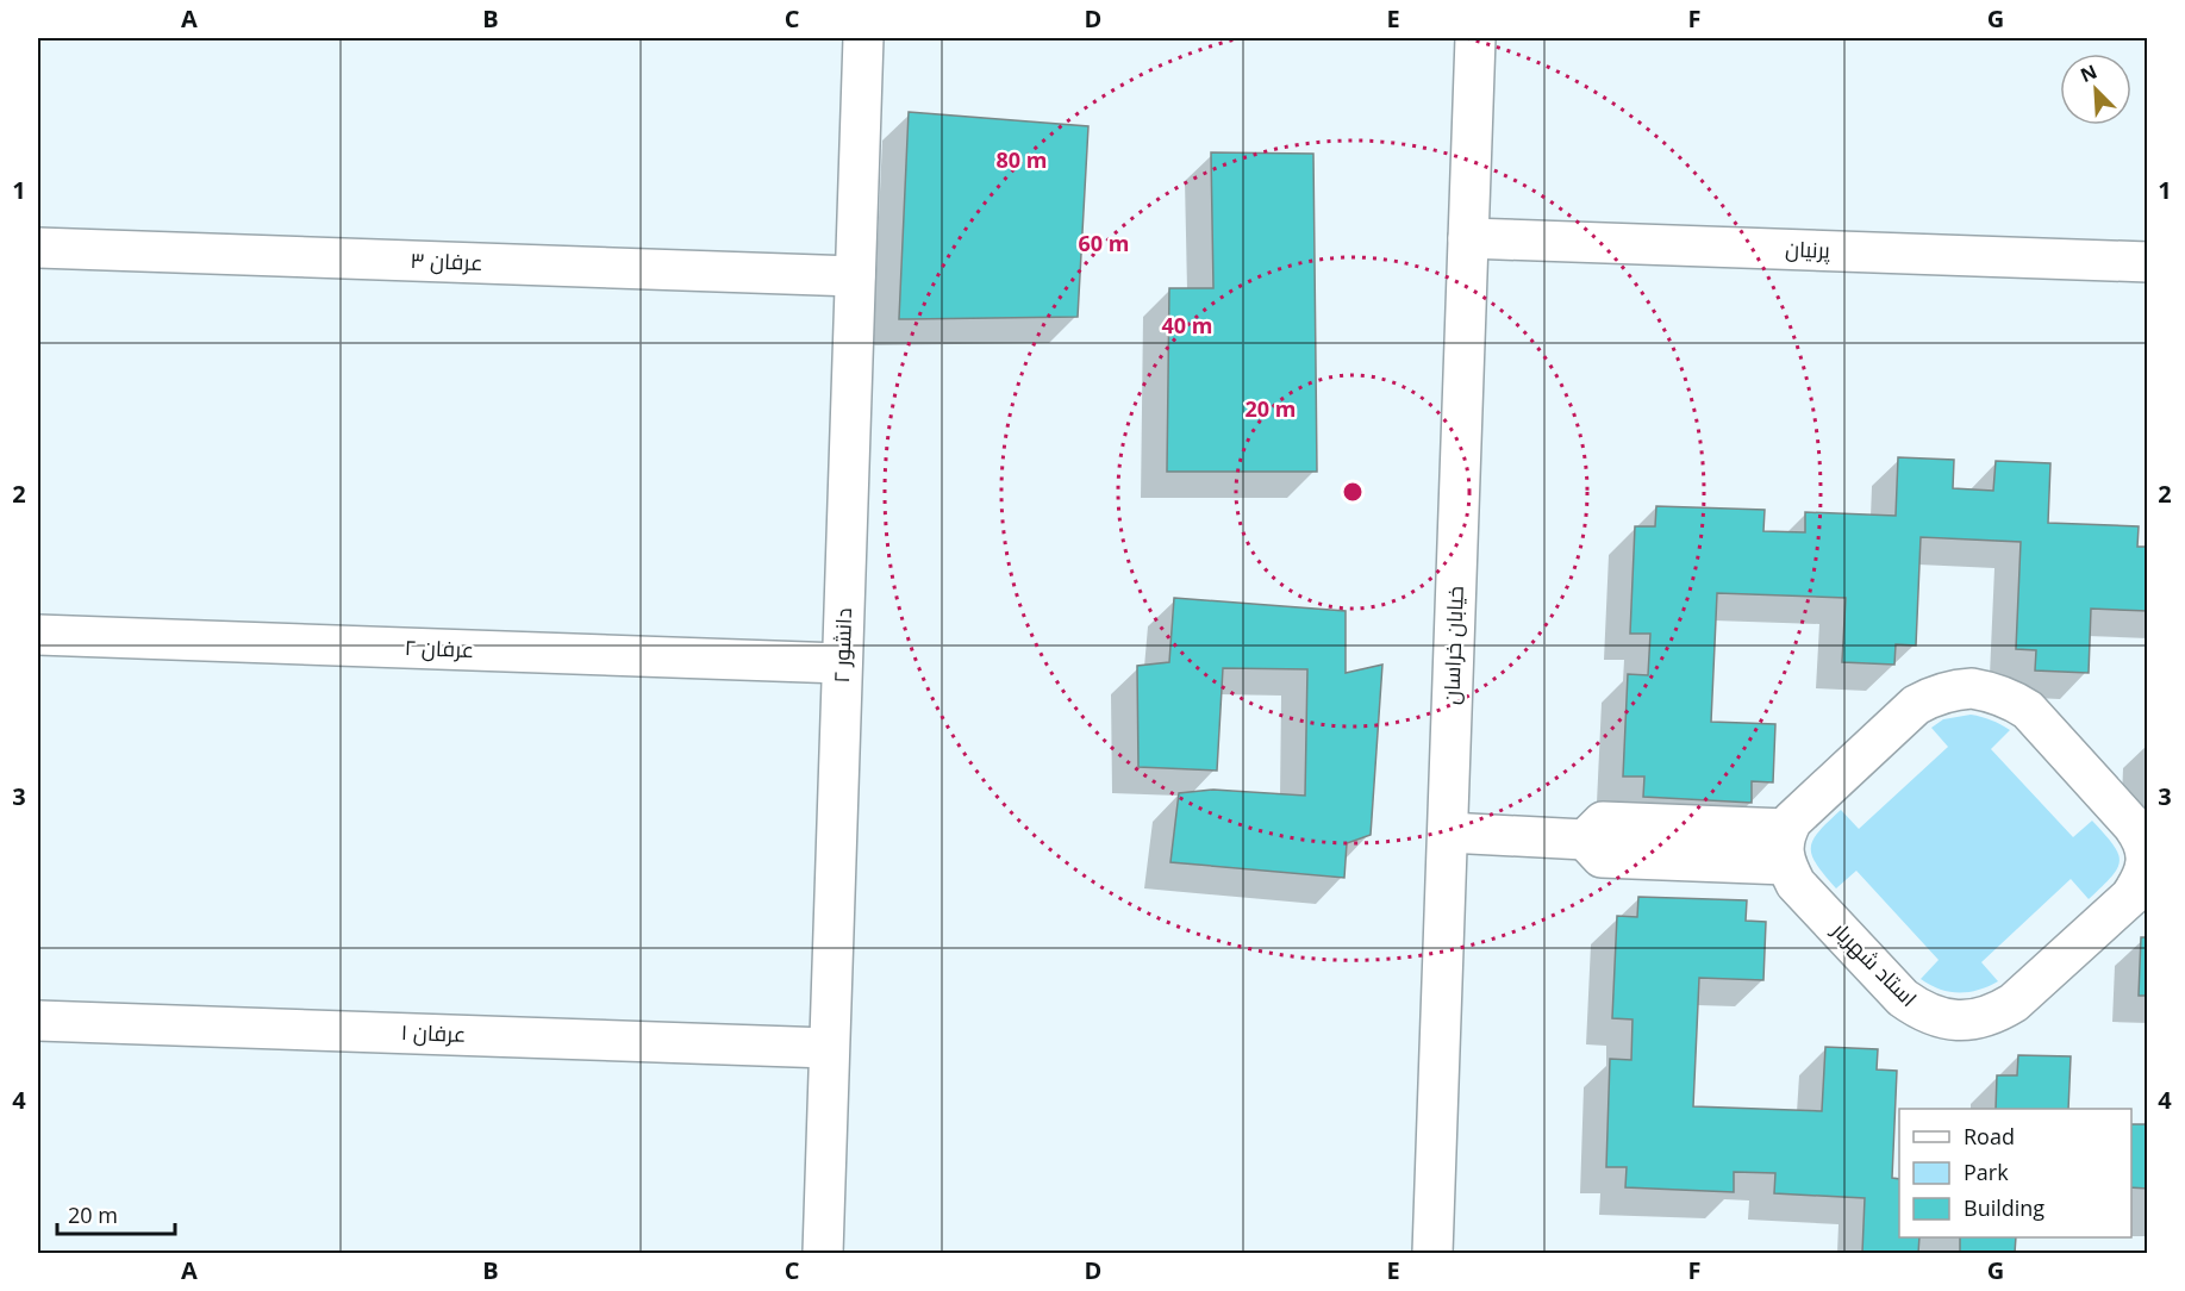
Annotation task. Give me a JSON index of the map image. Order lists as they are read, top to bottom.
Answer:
{
  "streets": {
    "street": [
      "پرنیان",
      "عرفان ۳",
      "دانشور ۲",
      "خیابان خراسان",
      "عرفان ۲",
      "استاد شهریار",
      "عرفان ۱"
    ]
  },
  "crossings": [
    ["پرنیان", "خیابان خراسان"],
    ["عرفان ۳", "دانشور ۲"],
    ["دانشور ۲", "عرفان ۲"],
    ["دانشور ۲", "عرفان ۱"]
  ],
  "legend": ["Road", "Park", "Building"],
  "scale_bar": "20 m",
  "north": "top left",
  "grid": {
    "columns": [
      "A",
      "B",
      "C",
      "D",
      "E",
      "F",
      "G"
    ],
    "rows": [
      "1",
      "2",
      "3",
      "4"
    ]
  },
  "rings": [
    "80 m",
    "60 m",
    "40 m",
    "20 m"
  ]
}
